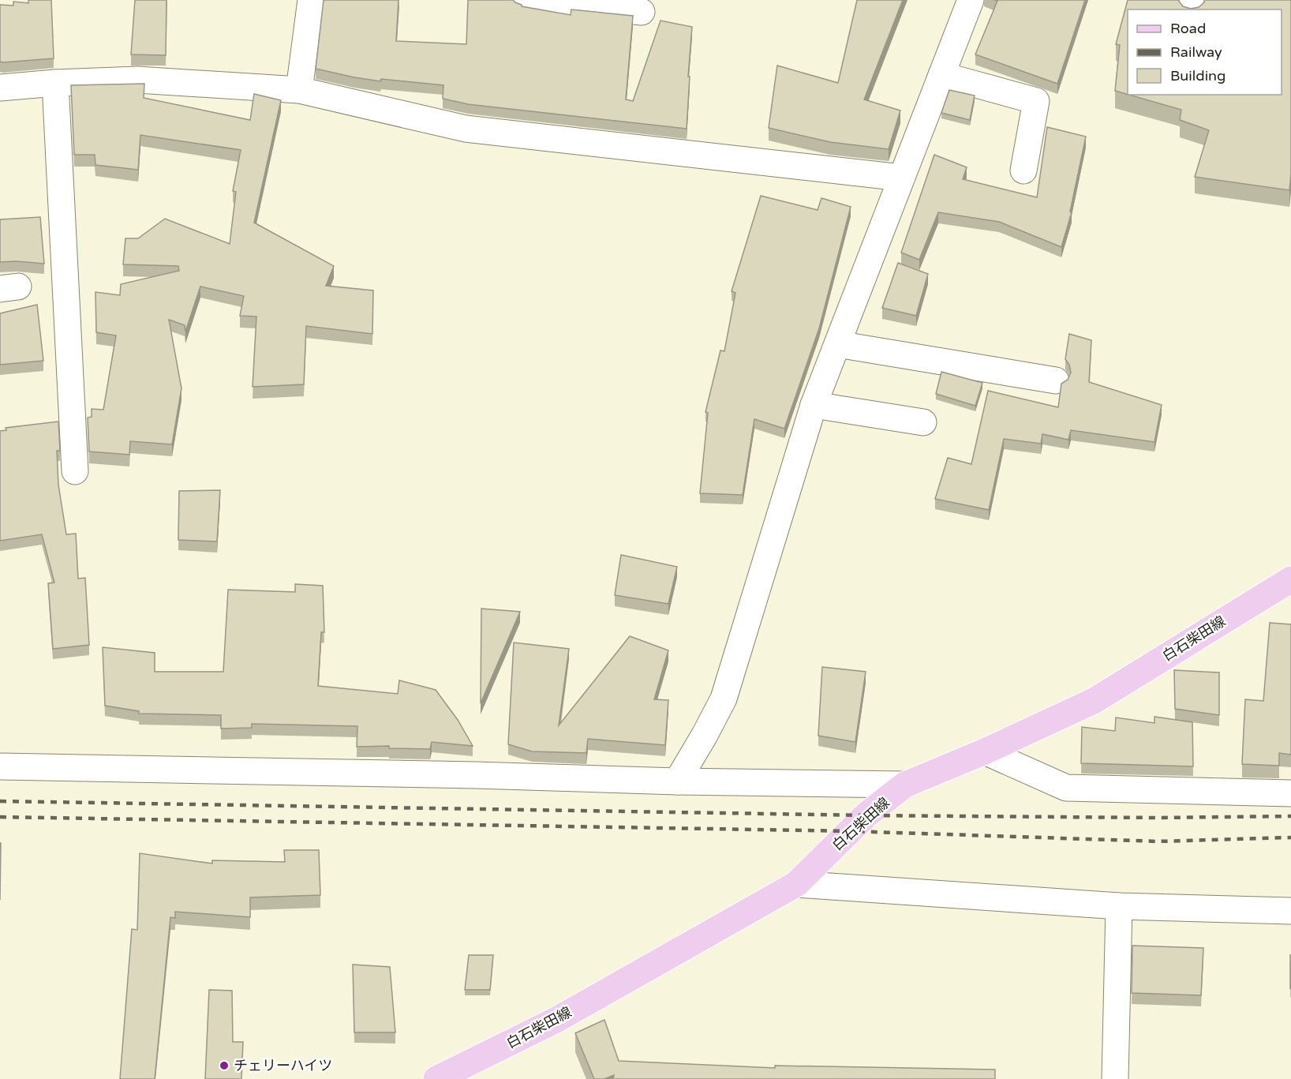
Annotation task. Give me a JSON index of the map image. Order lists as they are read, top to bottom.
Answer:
{
  "streets": {
    "main road": ["白石柴田線"]
  },
  "places": ["チェリーハイツ"],
  "legend": ["Road", "Railway", "Building"]
}
